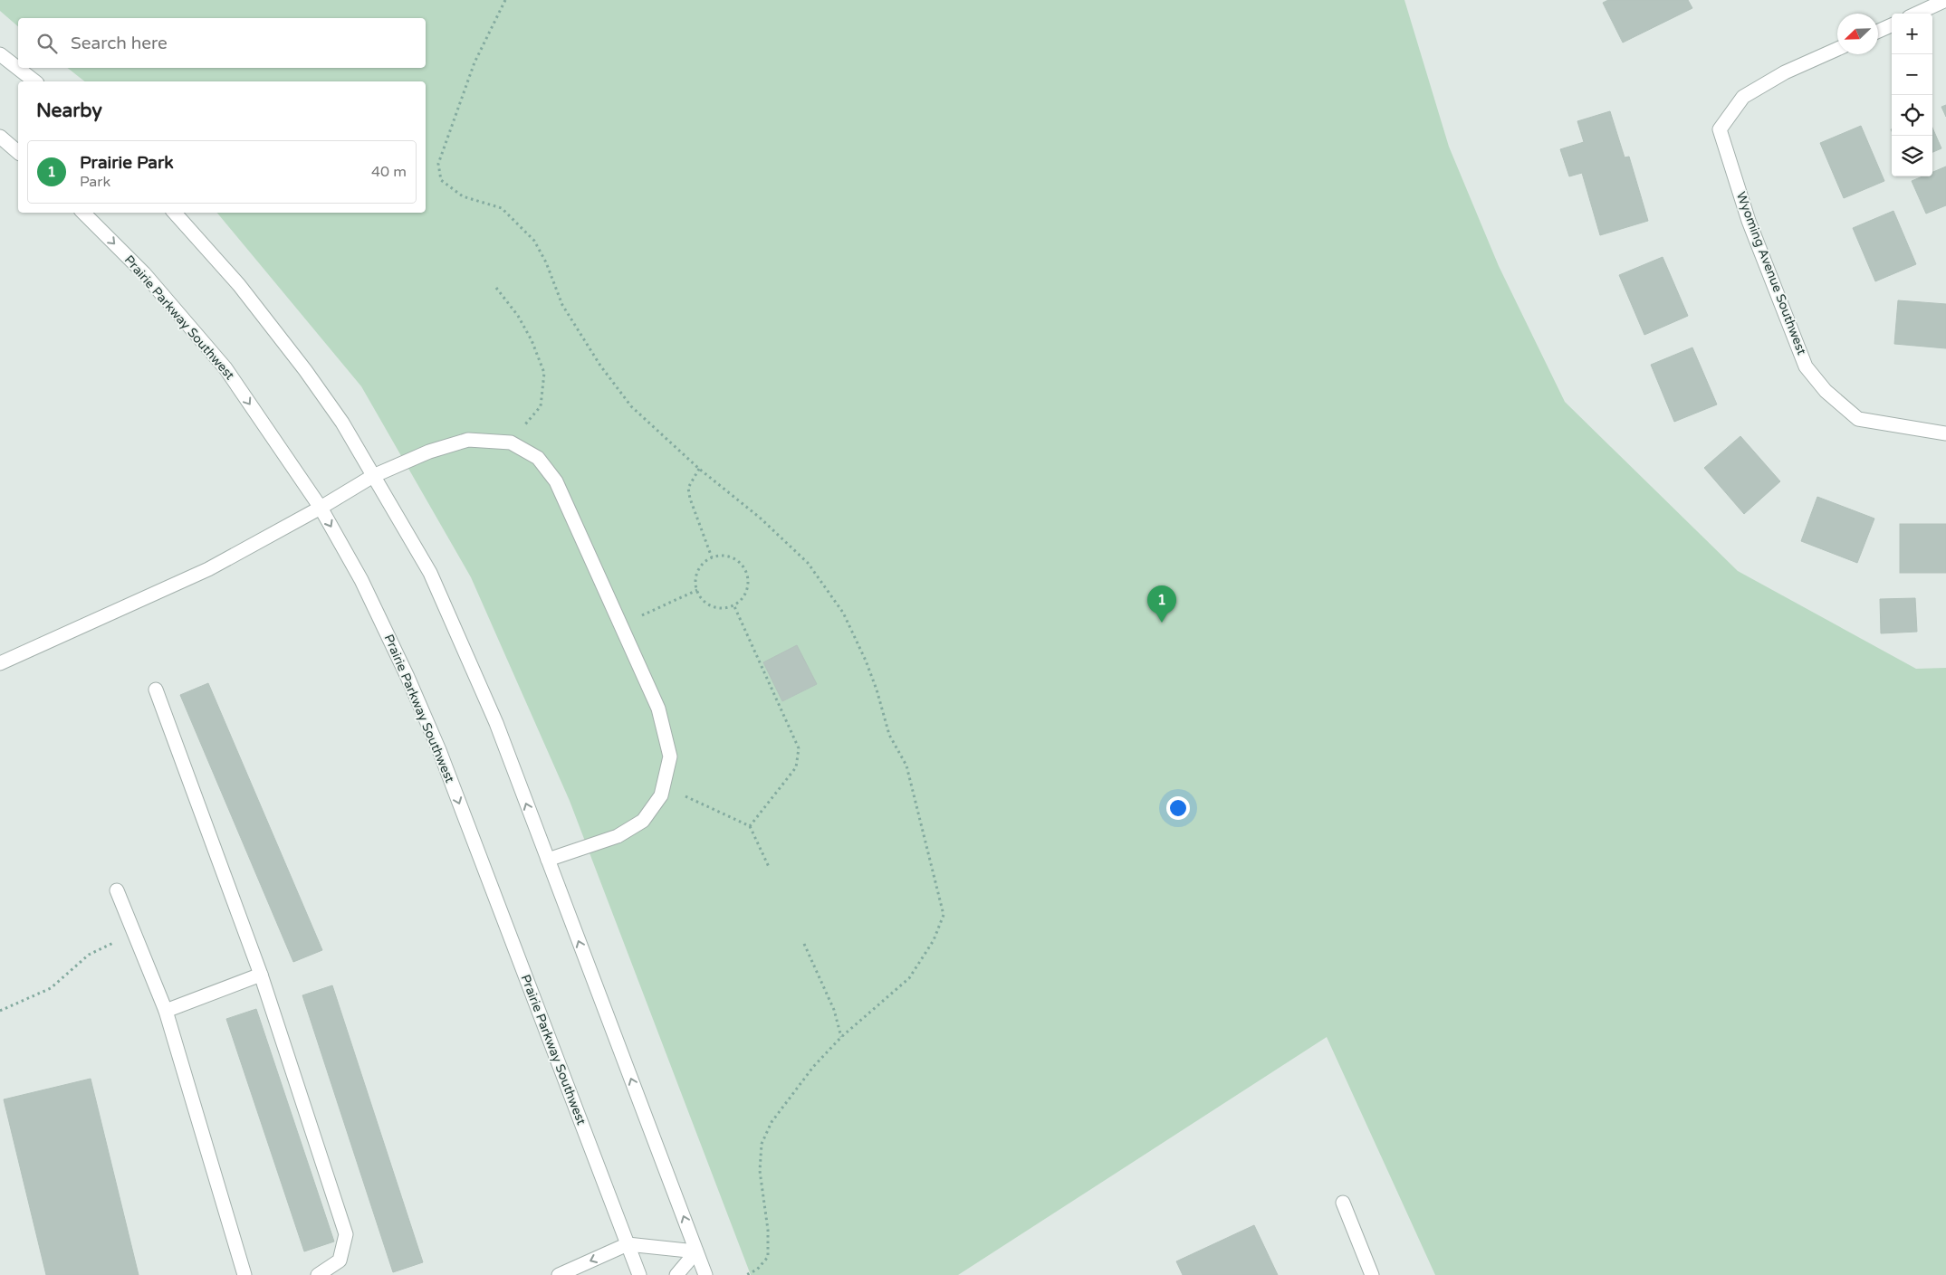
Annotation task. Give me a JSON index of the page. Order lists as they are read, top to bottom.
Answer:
{
  "streets": {
    "street": ["Wyoming Avenue Southwest", "Prairie Parkway Southwest"]
  },
  "north": "bottom left",
  "page": {
    "map_buttons": ["+", "−"],
    "search": "Search here",
    "heading": "Nearby",
    "list": [
      {
        "mark": "1",
        "name": "Prairie Park",
        "note": "Park",
        "value": "40 m"
      }
    ],
    "pins": "1"
  }
}
